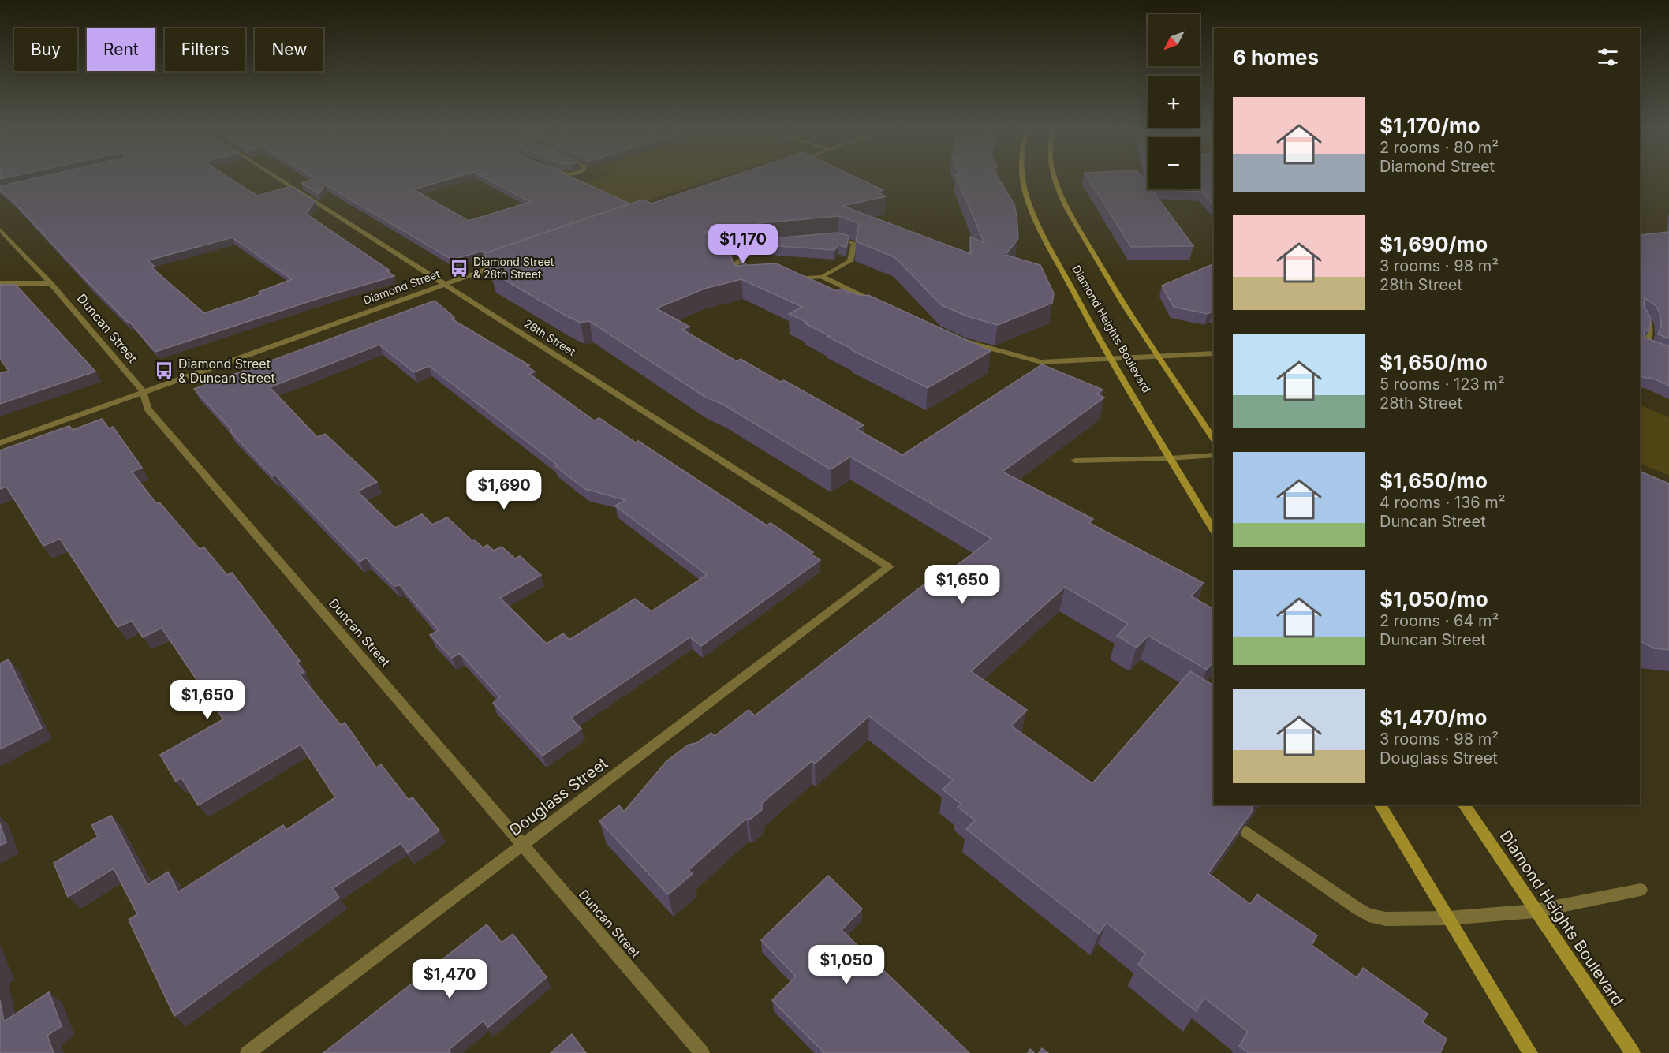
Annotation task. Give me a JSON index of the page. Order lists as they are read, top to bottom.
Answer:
{
  "streets": {
    "main road": ["Diamond Heights Boulevard"],
    "street": [
      "Diamond Street",
      "Duncan Street",
      "28th Street",
      "Douglass Street"
    ]
  },
  "crossings": [
    ["Diamond Street", "Duncan Street"],
    ["Diamond Street", "28th Street"],
    ["Duncan Street", "Douglass Street"],
    ["28th Street", "Douglass Street"]
  ],
  "places": {
    "bus stop": ["Diamond Street & 28th Street", "Diamond Street & Duncan Street"]
  },
  "north": "bottom left",
  "page": {
    "map_buttons": ["+", "−"],
    "chip": [
      "Buy",
      "Rent",
      "Filters",
      "New"
    ],
    "heading": "6 homes",
    "list": [
      {
        "name": "$1,170/mo",
        "note": "2 rooms · 80 m² · Diamond Street"
      },
      {
        "name": "$1,690/mo",
        "note": "3 rooms · 98 m² · 28th Street"
      },
      {
        "name": "$1,650/mo",
        "note": "5 rooms · 123 m² · 28th Street"
      },
      {
        "name": "$1,650/mo",
        "note": "4 rooms · 136 m² · Duncan Street"
      },
      {
        "name": "$1,050/mo",
        "note": "2 rooms · 64 m² · Duncan Street"
      },
      {
        "name": "$1,470/mo",
        "note": "3 rooms · 98 m² · Douglass Street"
      }
    ],
    "price": [
      "$1,170",
      "$1,690",
      "$1,650",
      "$1,650",
      "$1,050",
      "$1,470"
    ]
  }
}
